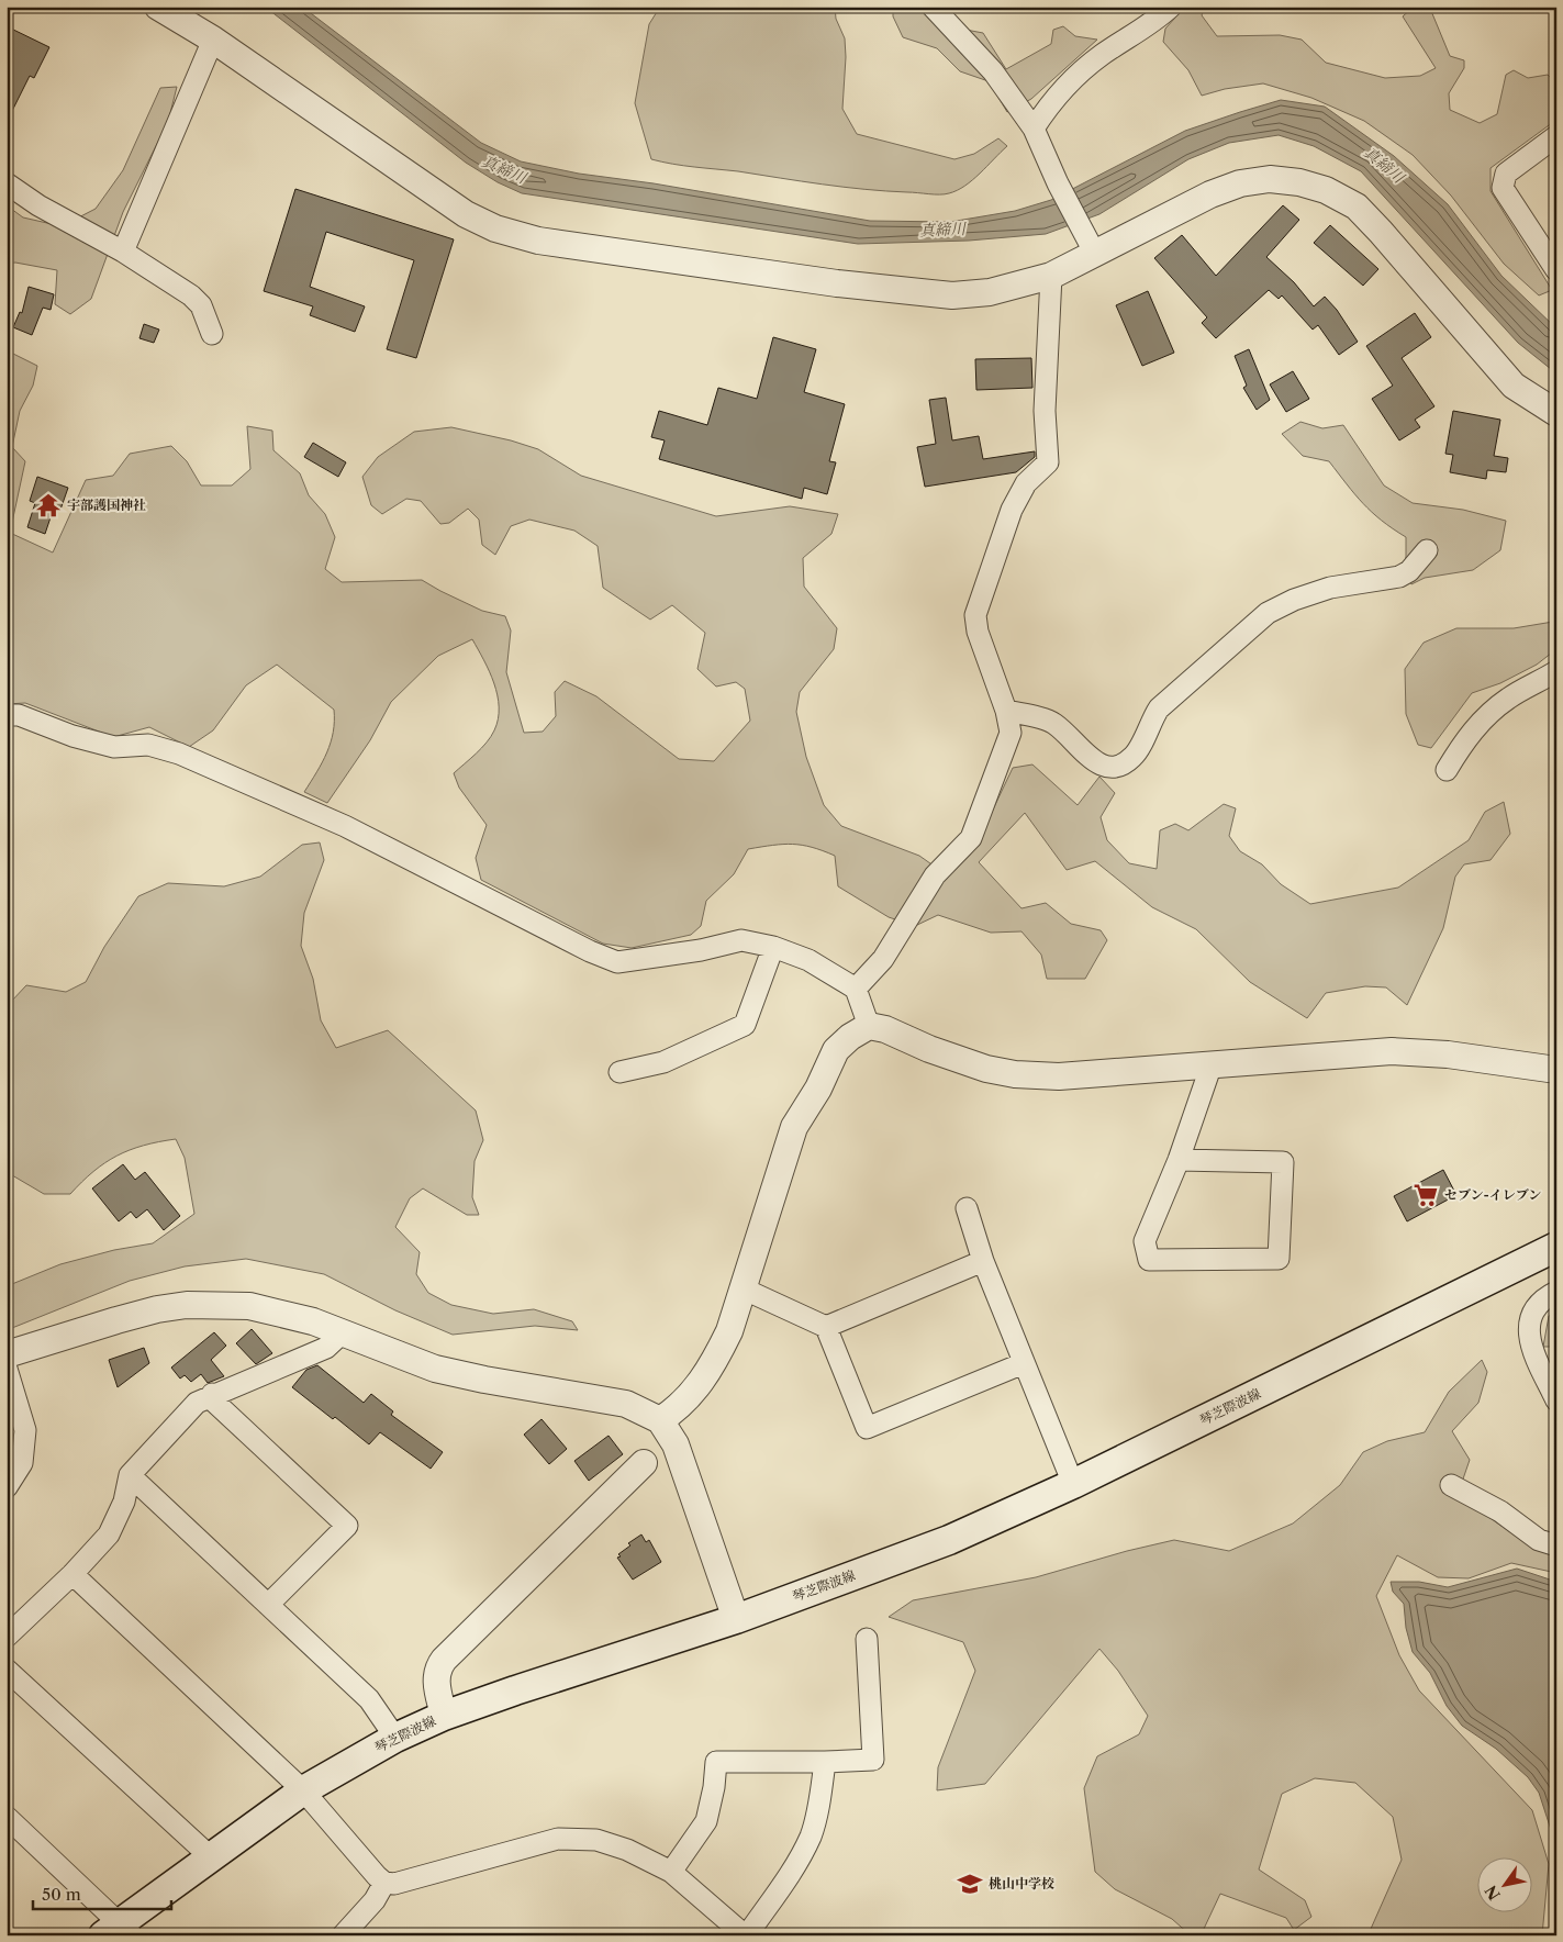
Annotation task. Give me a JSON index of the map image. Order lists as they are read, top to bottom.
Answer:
{
  "streets": {
    "main road": ["琴芝際波線"]
  },
  "water": ["真締川"],
  "places": {
    "temple": ["宇部護国神社"],
    "supermarket": ["セブン-イレブン"],
    "school or university": ["桃山中学校"]
  },
  "scale_bar": "50 m",
  "north": "bottom left"
}
